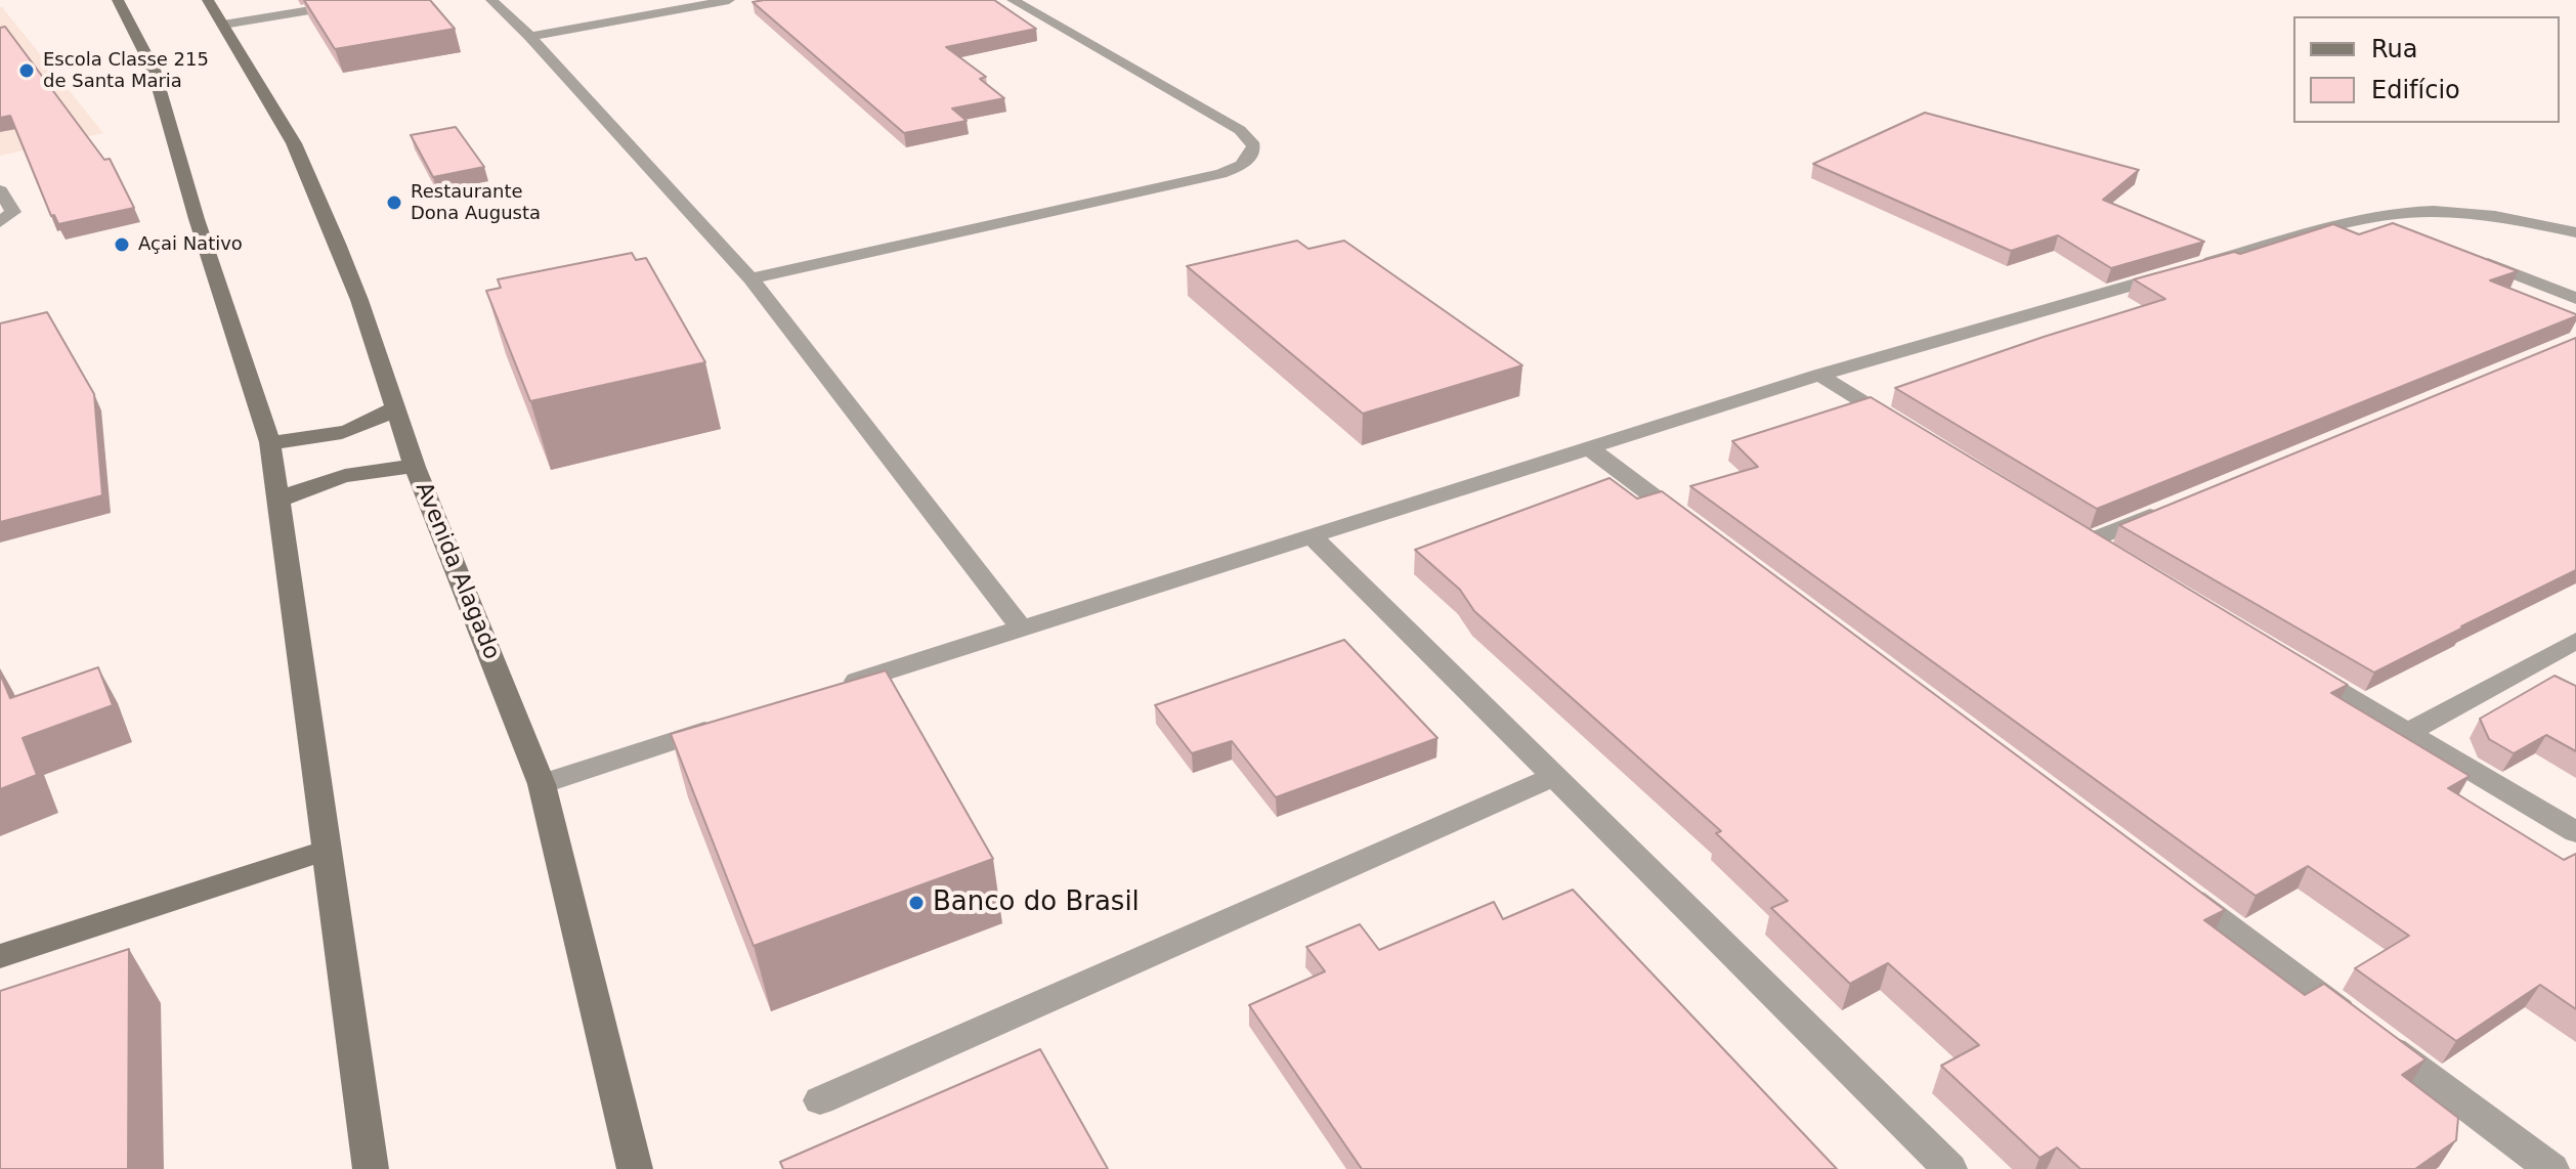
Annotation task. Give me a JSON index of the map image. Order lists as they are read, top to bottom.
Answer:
{
  "streets": {
    "main road": ["Avenida Alagado"]
  },
  "places": [
    "Escola Classe 215 de Santa Maria",
    "Restaurante Dona Augusta",
    "Açai Nativo",
    "Banco do Brasil"
  ],
  "legend": ["Rua", "Edifício"]
}
